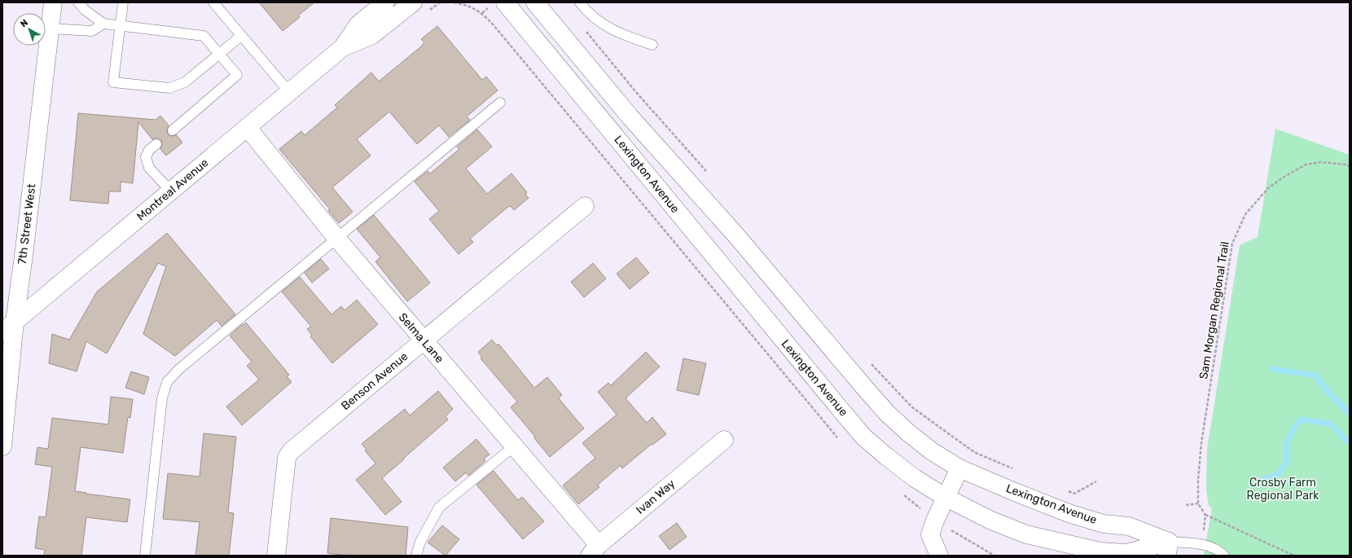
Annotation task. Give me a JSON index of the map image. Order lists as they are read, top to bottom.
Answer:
{
  "streets": {
    "street": [
      "Lexington Avenue",
      "Montreal Avenue",
      "7th Street West",
      "Selma Lane",
      "Benson Avenue",
      "Ivan Way"
    ],
    "path": ["Sam Morgan Regional Trail"]
  },
  "crossings": [
    ["Montreal Avenue", "7th Street West"],
    ["Montreal Avenue", "Selma Lane"],
    ["Selma Lane", "Benson Avenue"],
    ["Selma Lane", "Ivan Way"]
  ],
  "parks": ["Crosby Farm Regional Park"],
  "north": "top left"
}
